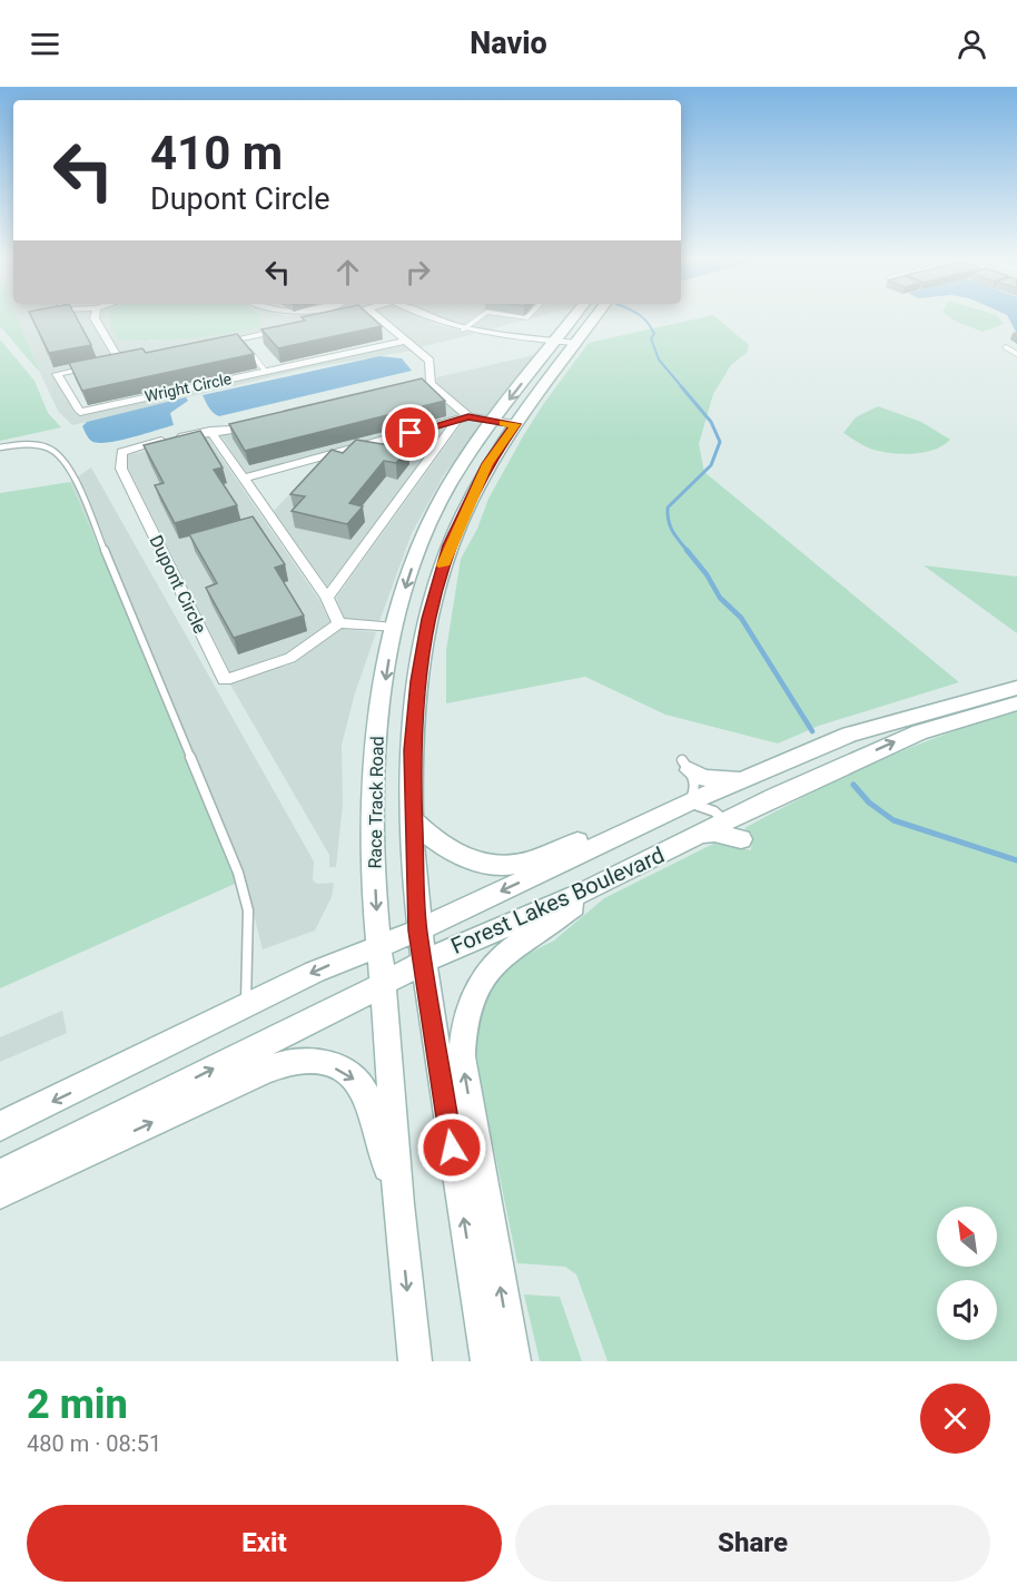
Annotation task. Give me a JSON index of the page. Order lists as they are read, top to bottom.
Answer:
{
  "streets": {
    "main road": ["Race Track Road", "Forest Lakes Boulevard"],
    "street": ["Wright Circle", "Dupont Circle"]
  },
  "crossings": [
    ["Race Track Road", "Forest Lakes Boulevard"]
  ],
  "north": "top left",
  "page": {
    "header": "Navio",
    "turn": ["410 m", "Dupont Circle"],
    "heading": ["2 min", "480 m · 08:51"],
    "buttons": ["Exit", "Share"]
  }
}
